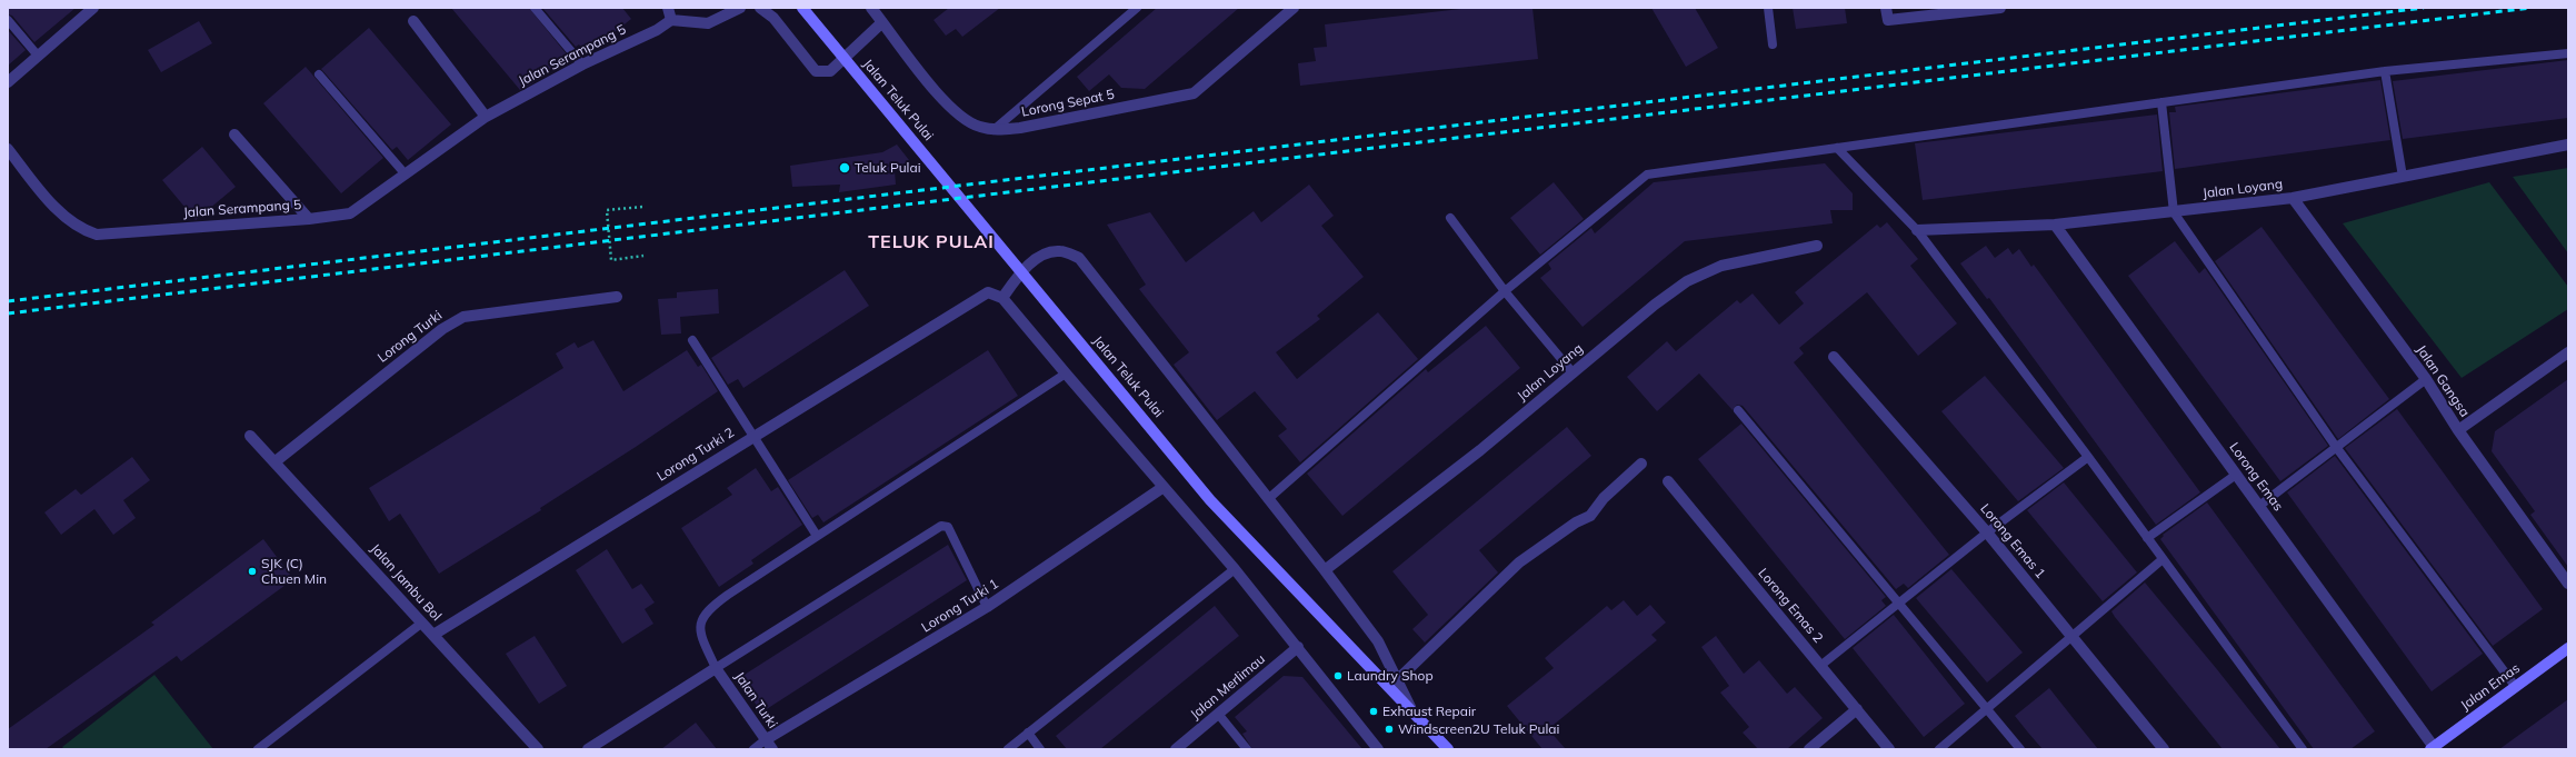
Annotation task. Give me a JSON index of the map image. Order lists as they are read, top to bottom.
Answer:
{
  "streets": {
    "main road": ["Jalan Teluk Pulai", "Jalan Emas"],
    "street": [
      "Jalan Serampang 5",
      "Lorong Sepat 5",
      "Jalan Loyang",
      "Lorong Turki",
      "Jalan Gangsa",
      "Lorong Turki 2",
      "Lorong Emas",
      "Lorong Emas 1",
      "Jalan Jambu Bol",
      "Lorong Turki 1",
      "Lorong Emas 2",
      "Jalan Merlimau",
      "Jalan Turki"
    ]
  },
  "crossings": [
    ["Jalan Loyang", "Jalan Gangsa"],
    ["Jalan Loyang", "Lorong Emas"],
    ["Lorong Turki", "Jalan Jambu Bol"],
    ["Lorong Turki 2", "Jalan Jambu Bol"],
    ["Lorong Emas", "Jalan Emas"],
    ["Lorong Turki 1", "Jalan Turki"]
  ],
  "districts": ["TELUK PULAI"],
  "places": [
    "Teluk Pulai",
    "SJK (C) Chuen Min",
    "Laundry Shop",
    "Exhaust Repair",
    "Windscreen2U Teluk Pulai"
  ]
}
